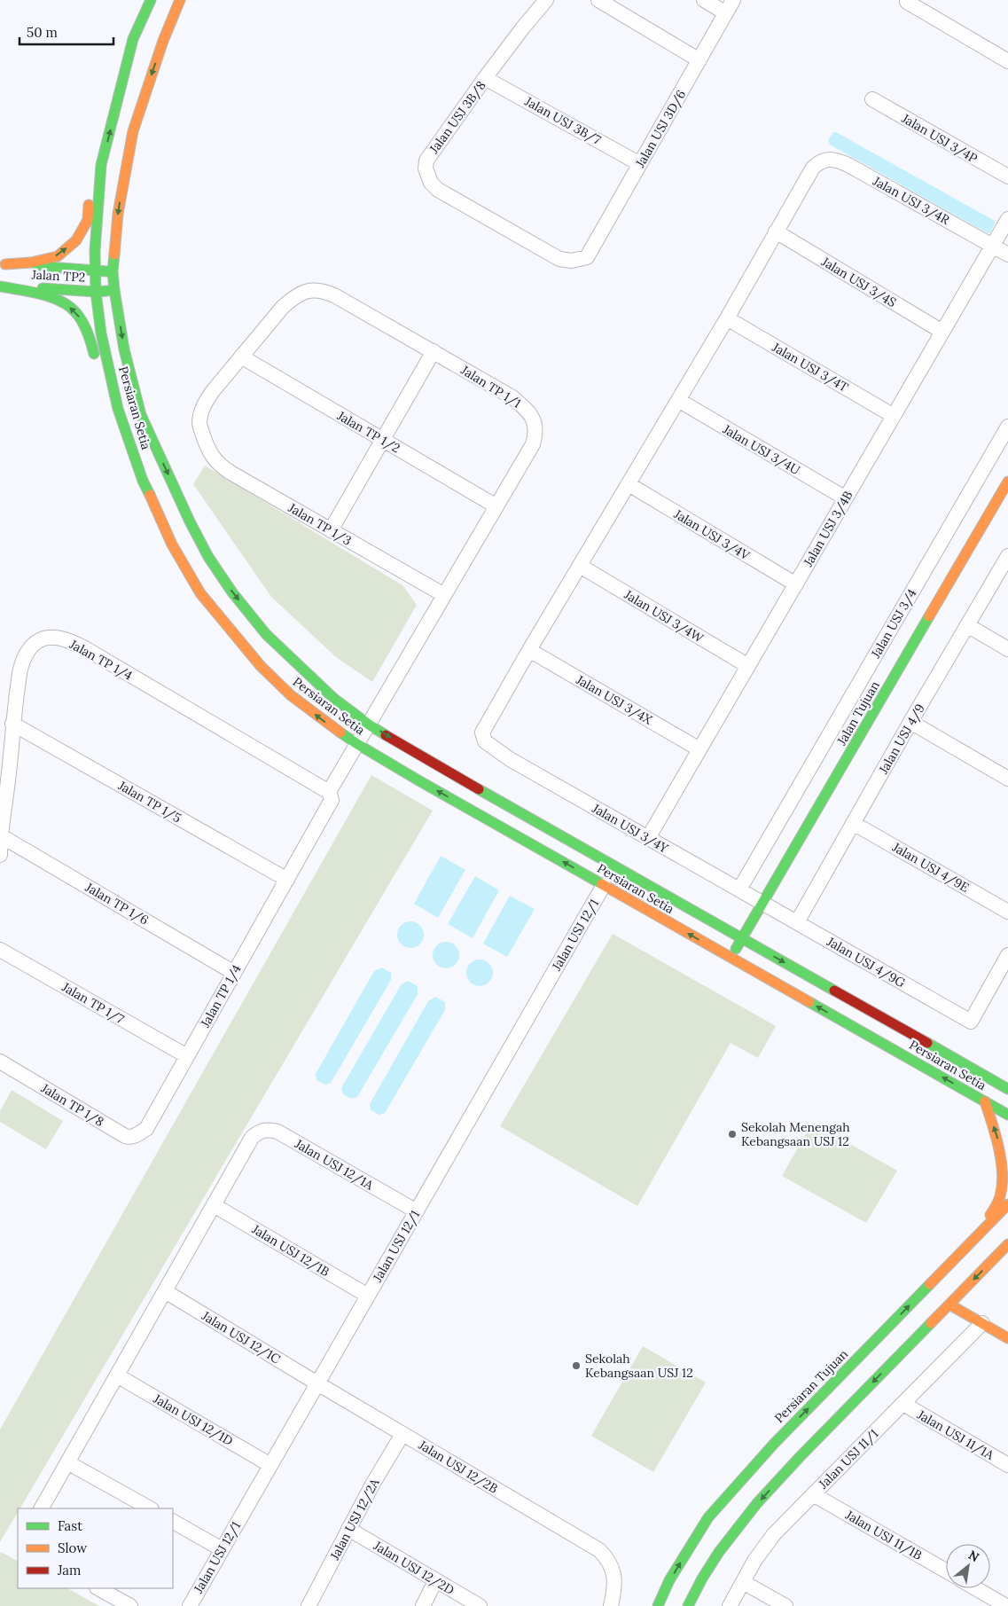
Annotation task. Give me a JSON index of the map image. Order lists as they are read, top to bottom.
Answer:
{
  "streets": {
    "main road": [
      "Jalan TP2",
      "Persiaran Setia",
      "Jalan Tujuan",
      "Persiaran Tujuan"
    ],
    "street": [
      "Jalan USJ 3B/8",
      "Jalan USJ 3B/7",
      "Jalan USJ 3D/6",
      "Jalan USJ 3/4P",
      "Jalan USJ 3/4R",
      "Jalan USJ 3/4S",
      "Jalan USJ 3/4T",
      "Jalan TP 1/1",
      "Jalan TP 1/2",
      "Jalan USJ 3/4U",
      "Jalan TP 1/3",
      "Jalan USJ 3/4B",
      "Jalan USJ 3/4V",
      "Jalan USJ 3/4W",
      "Jalan USJ 3/4",
      "Jalan TP 1/4",
      "Jalan USJ 3/4X",
      "Jalan USJ 4/9",
      "Jalan TP 1/5",
      "Jalan USJ 3/4Y",
      "Jalan USJ 4/9E",
      "Jalan TP 1/6",
      "Jalan USJ 12/1",
      "Jalan USJ 4/9G",
      "Jalan TP 1/7",
      "Jalan TP 1/8",
      "Jalan USJ 12/1A",
      "Jalan USJ 12/1B",
      "Jalan USJ 12/1C",
      "Jalan USJ 12/1D",
      "Jalan USJ 11/1A",
      "Jalan USJ 11/1",
      "Jalan USJ 12/2B",
      "Jalan USJ 12/2A",
      "Jalan USJ 11/1B",
      "Jalan USJ 12/2D"
    ]
  },
  "crossings": [
    ["Jalan USJ 3B/8", "Jalan USJ 3B/7"],
    ["Jalan USJ 3B/8", "Jalan USJ 3D/6"],
    ["Jalan USJ 3B/7", "Jalan USJ 3D/6"],
    ["Jalan USJ 3/4R", "Jalan USJ 3/4S"],
    ["Jalan USJ 3/4R", "Jalan USJ 3/4B"],
    ["Jalan TP2", "Persiaran Setia"],
    ["Jalan USJ 3/4S", "Jalan USJ 3/4B"],
    ["Jalan USJ 3/4T", "Jalan USJ 3/4B"],
    ["Jalan TP 1/1", "Persiaran Setia"],
    ["Jalan TP 1/1", "Jalan TP 1/2"],
    ["Jalan TP 1/1", "Jalan TP 1/3"],
    ["Jalan TP 1/1", "Jalan TP 1/4"],
    ["Persiaran Setia", "Jalan TP 1/4"],
    ["Persiaran Setia", "Jalan Tujuan"],
    ["Persiaran Setia", "Jalan USJ 12/1"],
    ["Jalan USJ 3/4U", "Jalan USJ 3/4B"],
    ["Jalan USJ 3/4B", "Jalan USJ 3/4V"],
    ["Jalan USJ 3/4B", "Jalan USJ 3/4W"],
    ["Jalan USJ 3/4B", "Jalan USJ 3/4X"],
    ["Jalan USJ 3/4B", "Jalan USJ 3/4Y"],
    ["Jalan USJ 3/4", "Jalan USJ 3/4Y"],
    ["Jalan TP 1/4", "Jalan TP 1/5"],
    ["Jalan TP 1/4", "Jalan TP 1/6"],
    ["Jalan TP 1/4", "Jalan TP 1/7"],
    ["Jalan TP 1/4", "Jalan TP 1/8"],
    ["Jalan USJ 3/4X", "Jalan USJ 3/4Y"],
    ["Jalan Tujuan", "Jalan USJ 3/4Y"],
    ["Jalan Tujuan", "Jalan USJ 4/9G"],
    ["Jalan USJ 4/9", "Jalan USJ 4/9E"],
    ["Jalan USJ 4/9", "Jalan USJ 4/9G"],
    ["Jalan USJ 3/4Y", "Jalan USJ 4/9G"],
    ["Jalan USJ 12/1", "Jalan USJ 12/1A"],
    ["Jalan USJ 12/1", "Jalan USJ 12/1B"],
    ["Jalan USJ 12/1", "Jalan USJ 12/1C"],
    ["Jalan USJ 12/1", "Jalan USJ 12/1D"],
    ["Jalan USJ 12/1", "Jalan USJ 12/2B"],
    ["Jalan USJ 12/1A", "Jalan USJ 12/1B"],
    ["Jalan USJ 12/1C", "Jalan USJ 12/2B"],
    ["Jalan USJ 11/1A", "Jalan USJ 11/1"],
    ["Jalan USJ 11/1", "Jalan USJ 11/1B"],
    ["Jalan USJ 12/2B", "Jalan USJ 12/2A"],
    ["Jalan USJ 12/2A", "Jalan USJ 12/2D"]
  ],
  "places": ["Sekolah Menengah Kebangsaan USJ 12", "Sekolah Kebangsaan USJ 12"],
  "legend": ["Fast", "Slow", "Jam"],
  "scale_bar": "50 m",
  "north": "top right"
}
